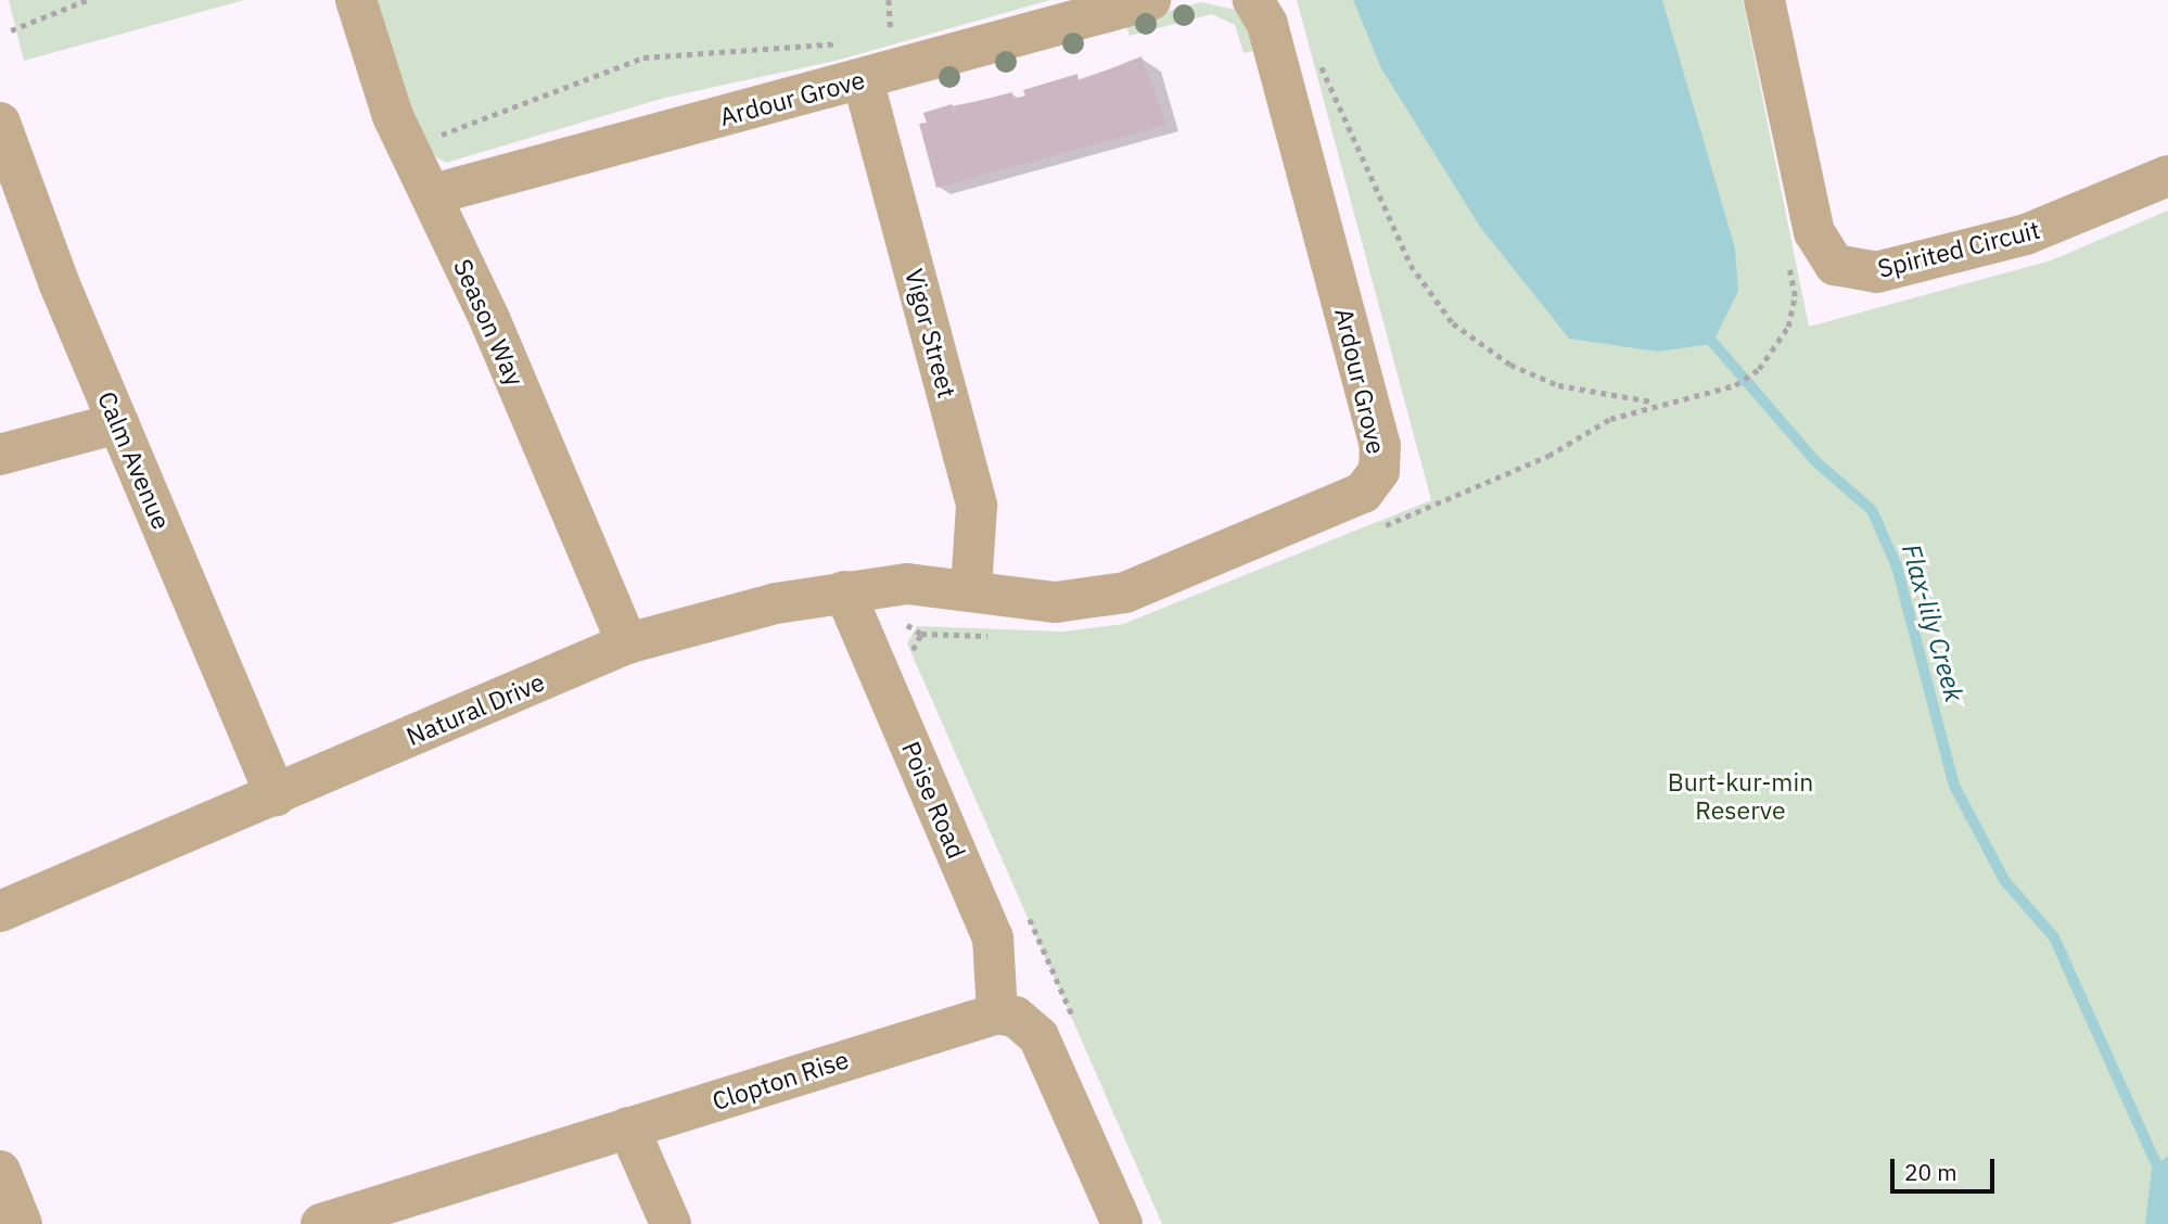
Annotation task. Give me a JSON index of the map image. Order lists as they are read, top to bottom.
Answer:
{
  "streets": {
    "street": [
      "Ardour Grove",
      "Spirited Circuit",
      "Season Way",
      "Vigor Street",
      "Calm Avenue",
      "Natural Drive",
      "Poise Road",
      "Clopton Rise"
    ]
  },
  "crossings": [
    ["Ardour Grove", "Season Way"],
    ["Ardour Grove", "Vigor Street"],
    ["Ardour Grove", "Natural Drive"],
    ["Season Way", "Natural Drive"],
    ["Vigor Street", "Natural Drive"],
    ["Calm Avenue", "Natural Drive"],
    ["Natural Drive", "Poise Road"],
    ["Poise Road", "Clopton Rise"]
  ],
  "water": ["Flax-lily Creek"],
  "parks": ["Burt-kur-min Reserve"],
  "scale_bar": "20 m"
}
